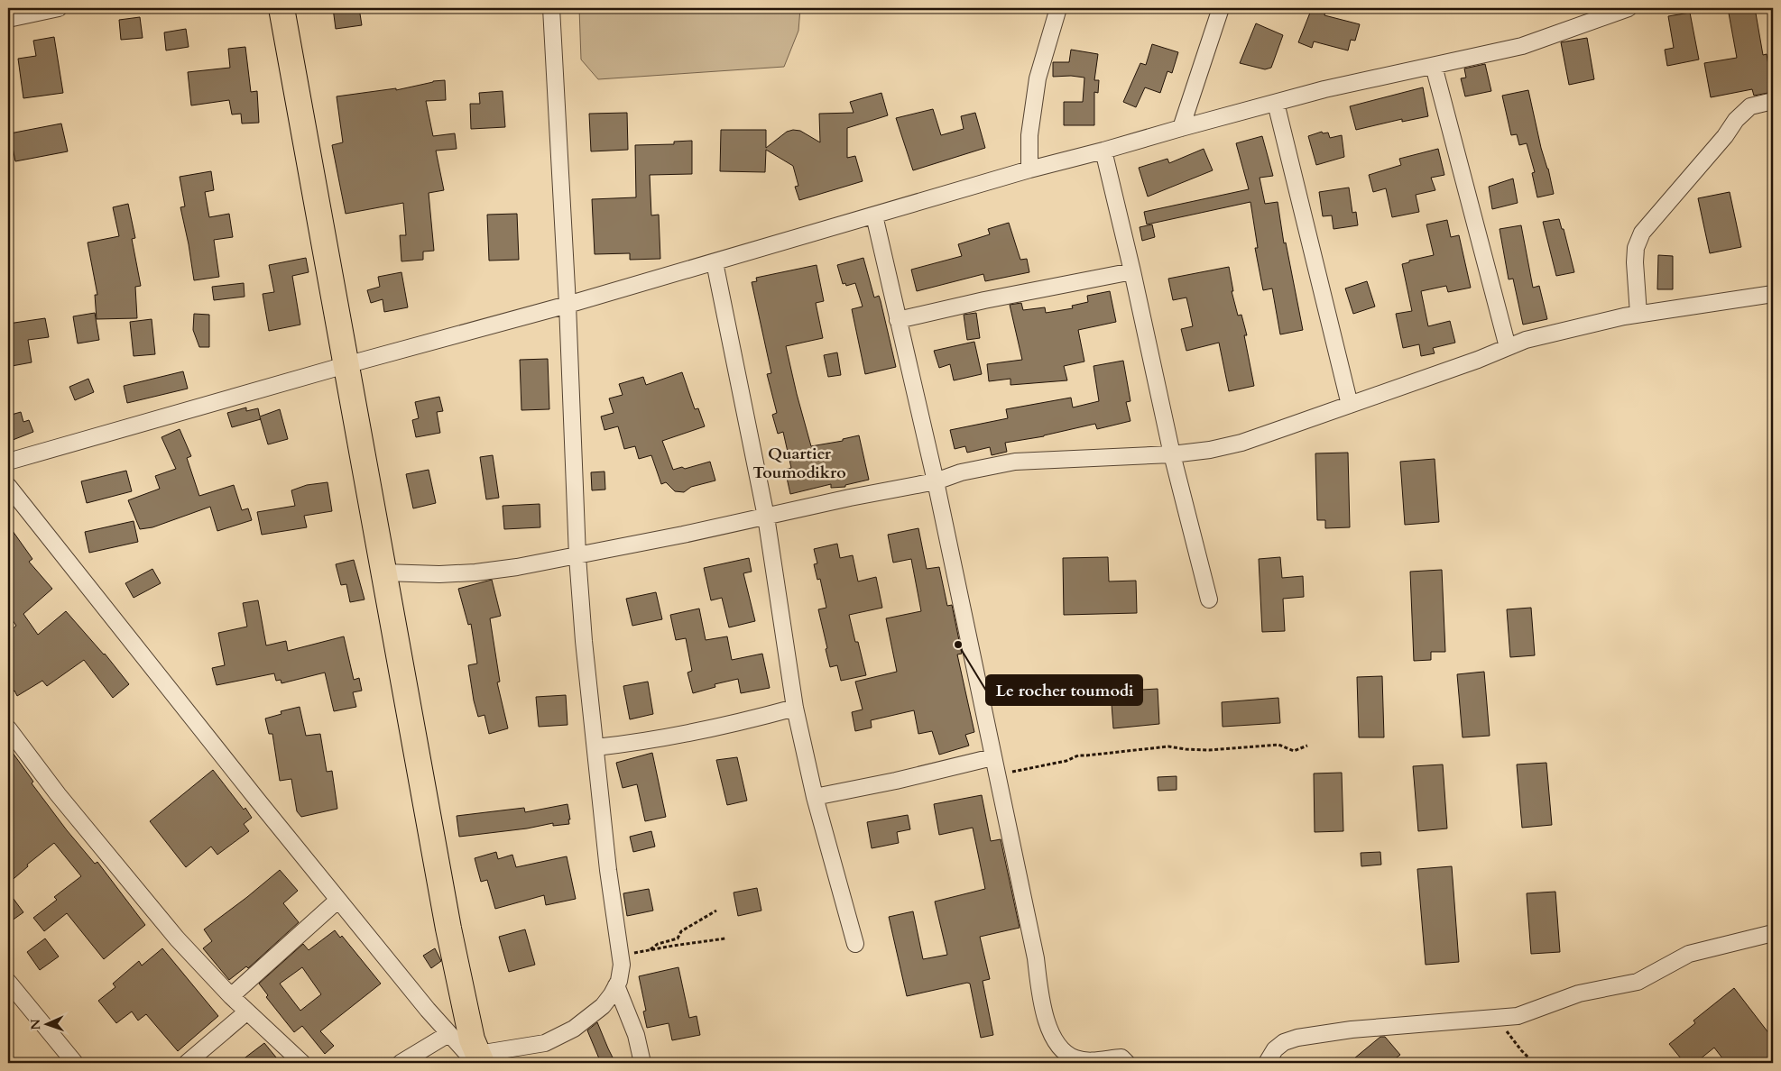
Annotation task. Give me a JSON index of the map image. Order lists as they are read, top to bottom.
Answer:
{
  "districts": ["Quartier Toumodikro"],
  "places": ["Le rocher toumodi"],
  "north": "left"
}
